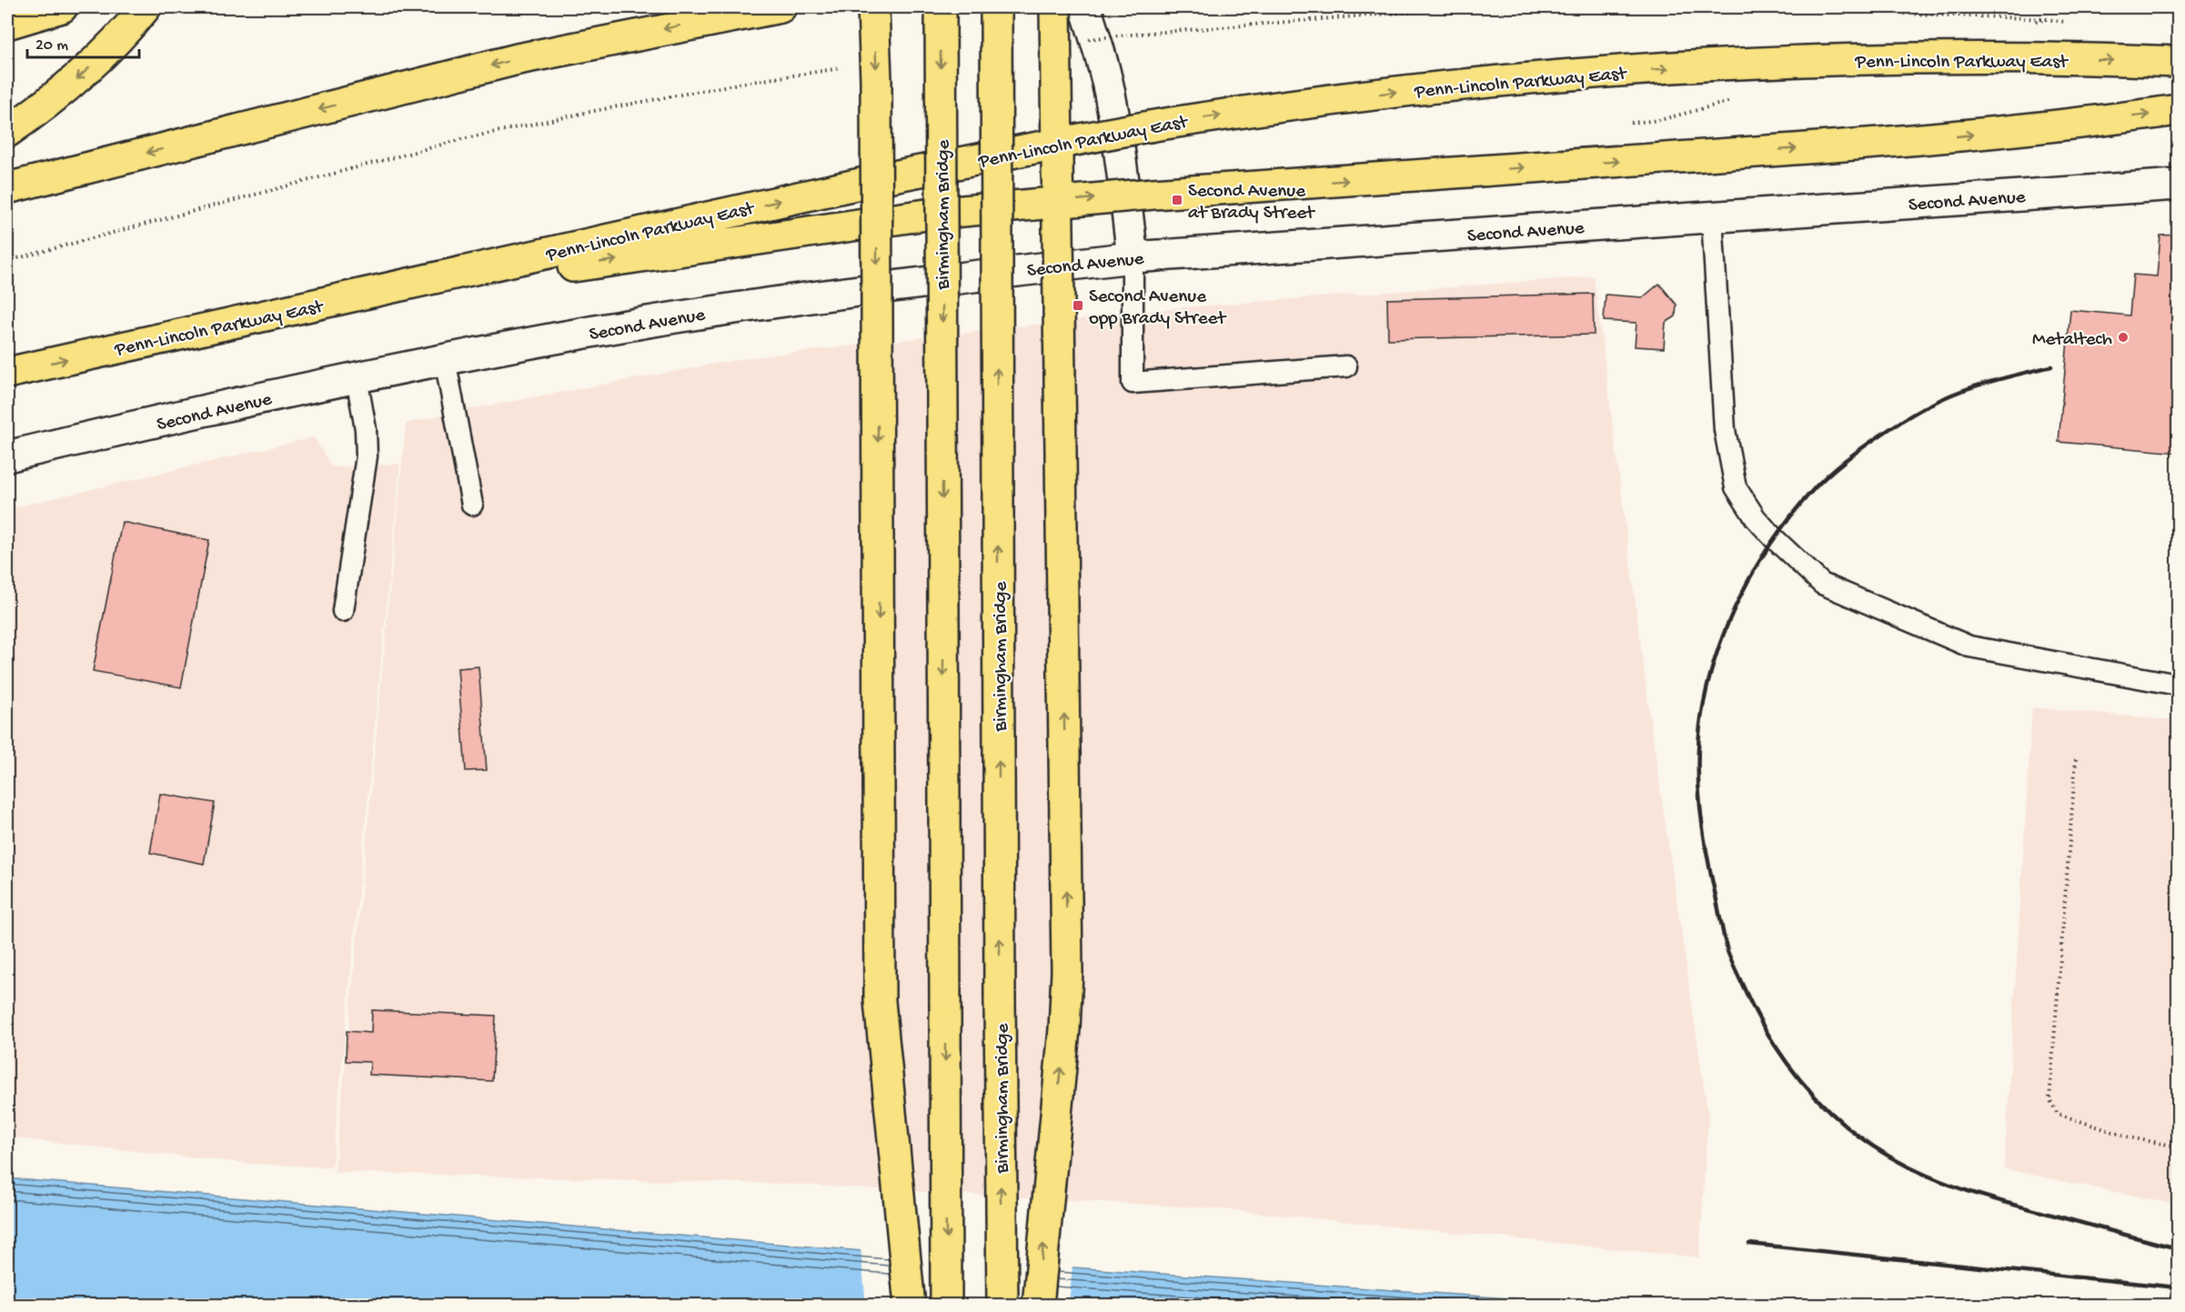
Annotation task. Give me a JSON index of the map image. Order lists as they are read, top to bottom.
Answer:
{
  "streets": {
    "main road": ["Penn-Lincoln Parkway East", "Second Avenue", "Birmingham Bridge"]
  },
  "places": {
    "transit": ["Second Avenue at Brady Street", "Second Avenue opp Brady Street"],
    "other": ["Metaltech"]
  },
  "scale_bar": "20 m"
}
